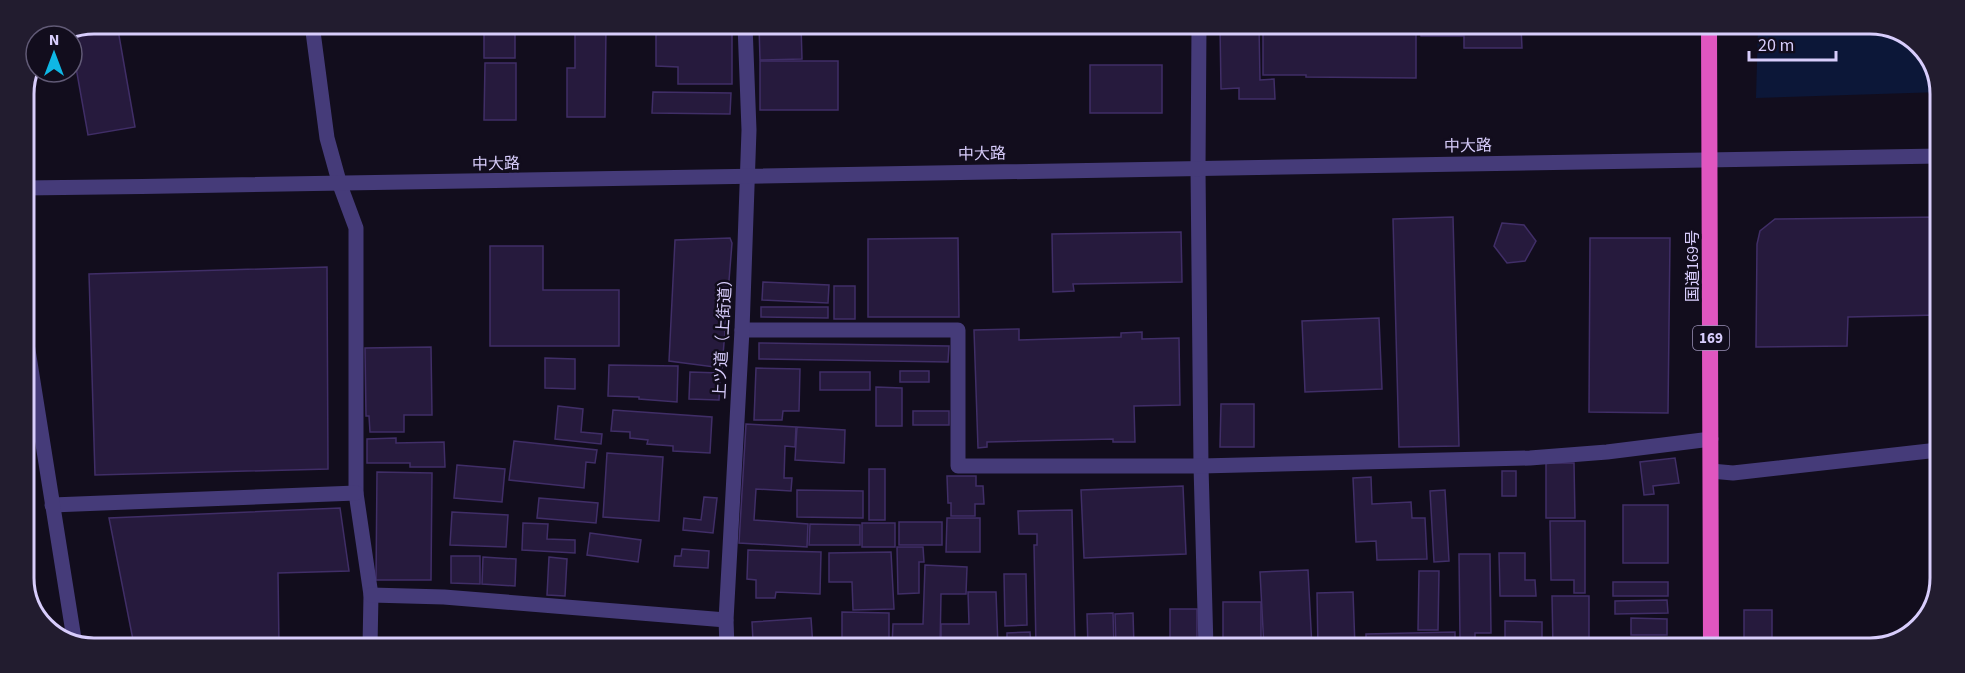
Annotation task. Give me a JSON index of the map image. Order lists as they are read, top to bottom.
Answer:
{
  "streets": {
    "highway": ["国道169号", "169"],
    "street": ["中大路", "上ツ道（上街道）"]
  },
  "crossings": [
    ["中大路", "国道169号"],
    ["中大路", "上ツ道（上街道）"]
  ],
  "scale_bar": "20 m",
  "north": "top"
}
